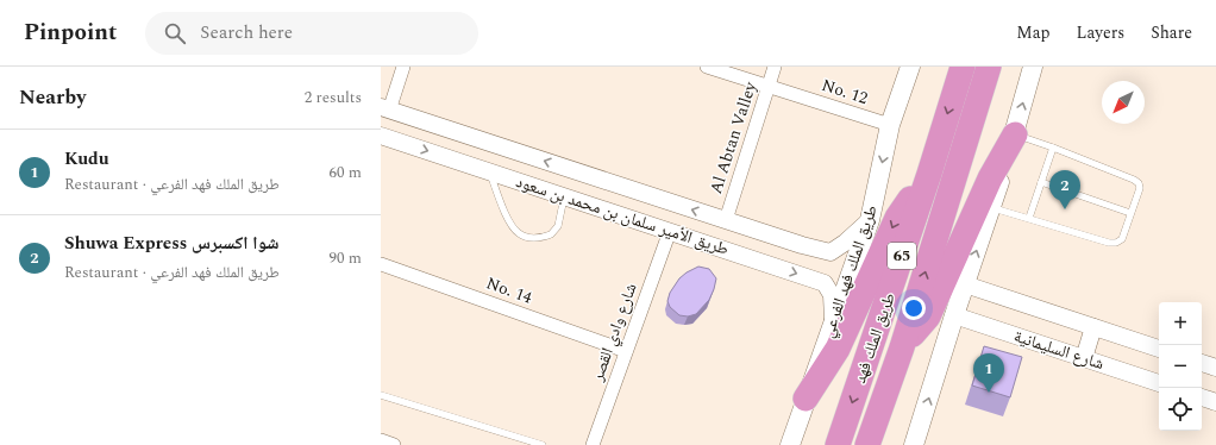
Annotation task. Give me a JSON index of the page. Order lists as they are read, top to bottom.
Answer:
{
  "streets": {
    "highway": ["65", "طريق الملك فهد"],
    "main road": ["طريق الملك فهد الفرعي"],
    "street": [
      "No. 12",
      "Al Abtan Valley",
      "طريق الأمير سلمان بن محمد بن سعود",
      "No. 14",
      "شارع وادي القصر",
      "شارع السليمانية"
    ]
  },
  "crossings": [
    ["No. 12", "Al Abtan Valley"],
    ["No. 12", "طريق الملك فهد الفرعي"],
    ["Al Abtan Valley", "طريق الأمير سلمان بن محمد بن سعود"],
    ["طريق الأمير سلمان بن محمد بن سعود", "طريق الملك فهد الفرعي"],
    ["طريق الأمير سلمان بن محمد بن سعود", "شارع وادي القصر"],
    ["No. 14", "شارع وادي القصر"]
  ],
  "north": "bottom left",
  "page": {
    "header": "Pinpoint",
    "search": "Search here",
    "nav": ["Map", "Layers", "Share"],
    "heading": ["Nearby", "2 results"],
    "list": [
      {
        "mark": "1",
        "name": "Kudu",
        "note": "Restaurant · طريق الملك فهد الفرعي",
        "value": "60 m"
      },
      {
        "mark": "2",
        "name": "Shuwa Express شوا اكسبرس",
        "note": "Restaurant · طريق الملك فهد الفرعي",
        "value": "90 m"
      }
    ],
    "pins": ["2", "1"],
    "map_buttons": ["+", "−"]
  }
}
